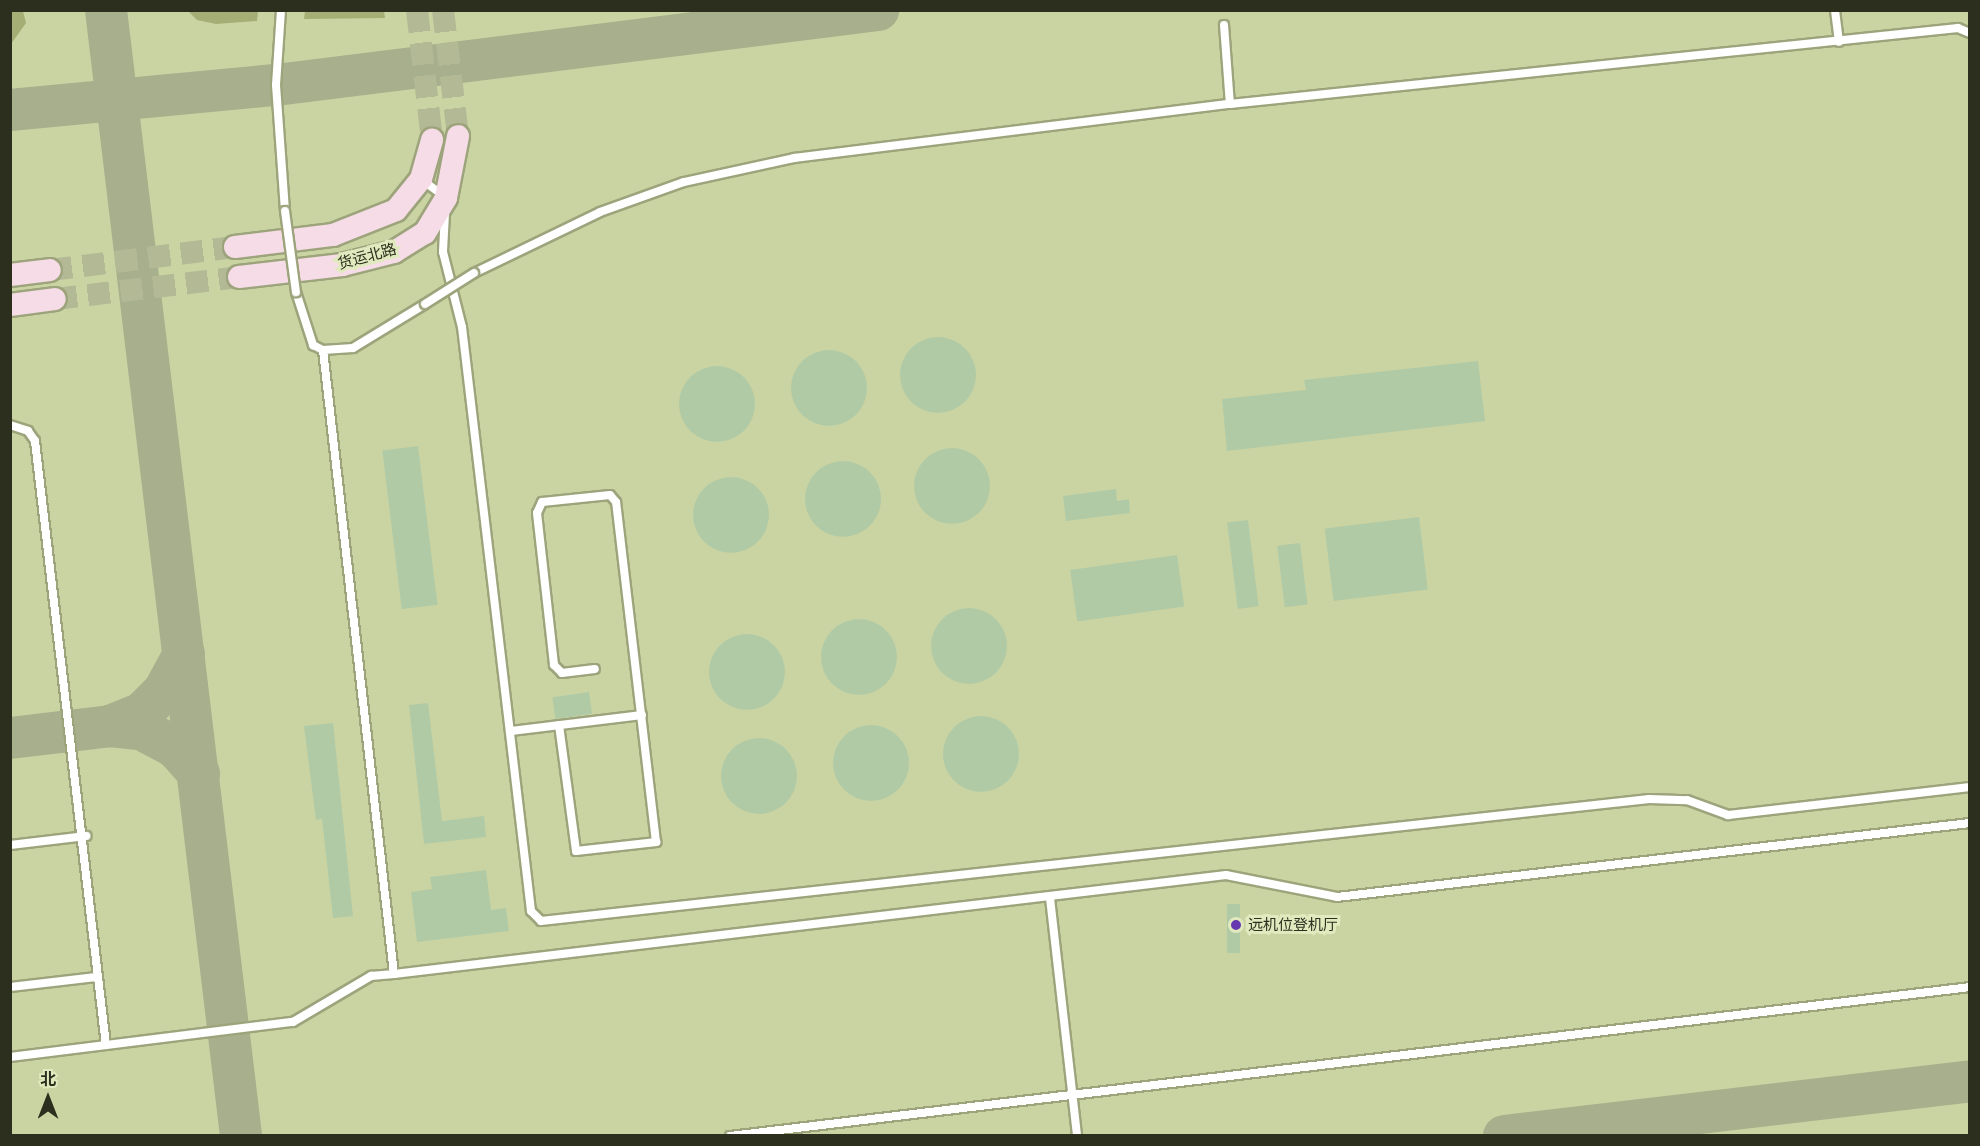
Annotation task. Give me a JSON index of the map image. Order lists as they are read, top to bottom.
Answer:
{
  "streets": {
    "main road": ["货运北路"]
  },
  "places": ["远机位登机厅"],
  "north": "top"
}
